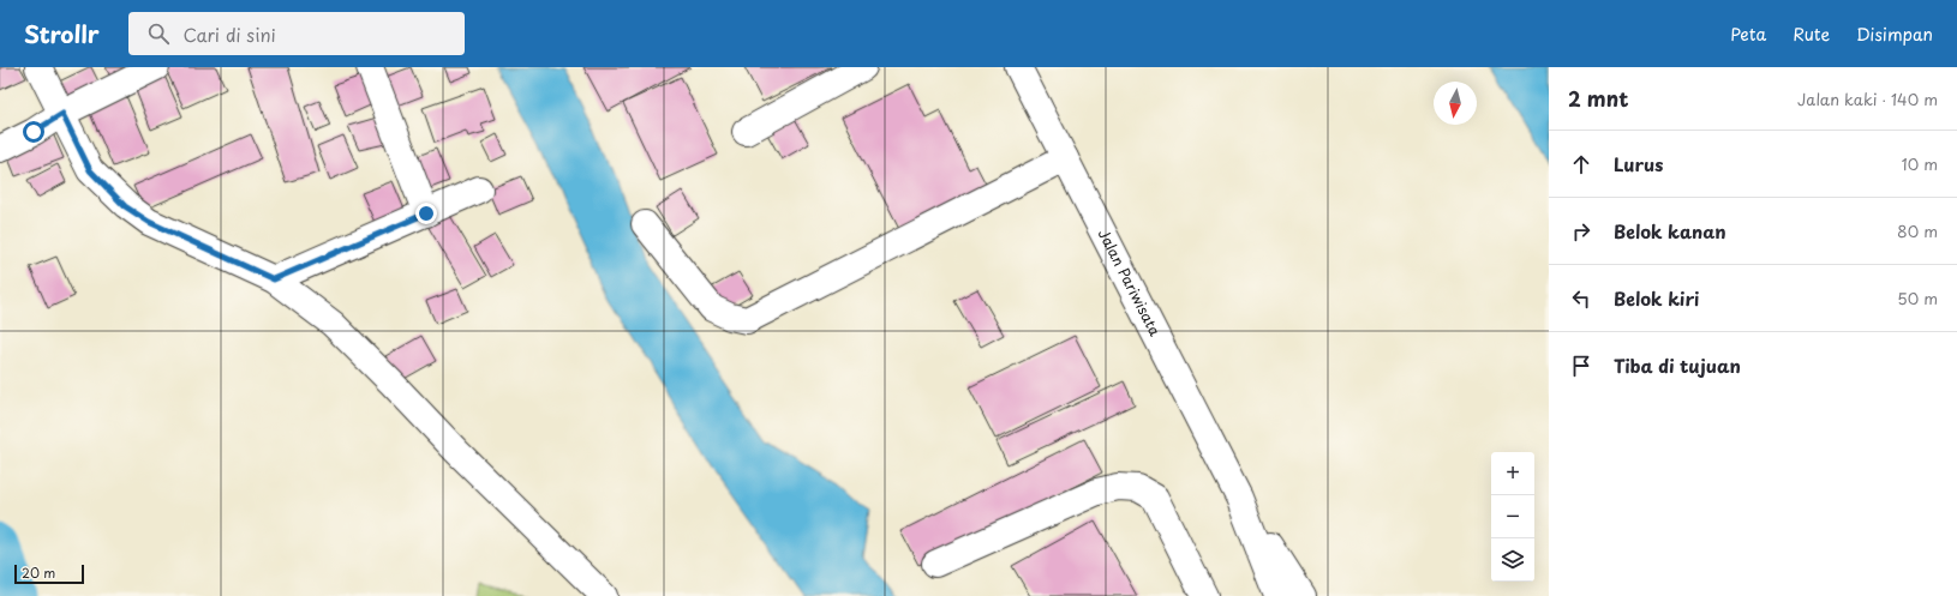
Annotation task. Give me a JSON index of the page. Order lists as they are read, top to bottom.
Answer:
{
  "streets": {
    "street": ["Jalan Pariwisata"]
  },
  "scale_bar": "20 m",
  "north": "bottom",
  "page": {
    "header": "Strollr",
    "search": "Cari di sini",
    "nav": ["Peta", "Rute", "Disimpan"],
    "heading": ["2 mnt", "Jalan kaki · 140 m"],
    "list": [
      ["Lurus", "10 m"],
      ["Belok kanan", "80 m"],
      ["Belok kiri", "50 m"],
      "Tiba di tujuan"
    ],
    "map_buttons": ["+", "−"],
    "scale": "20 m"
  }
}
